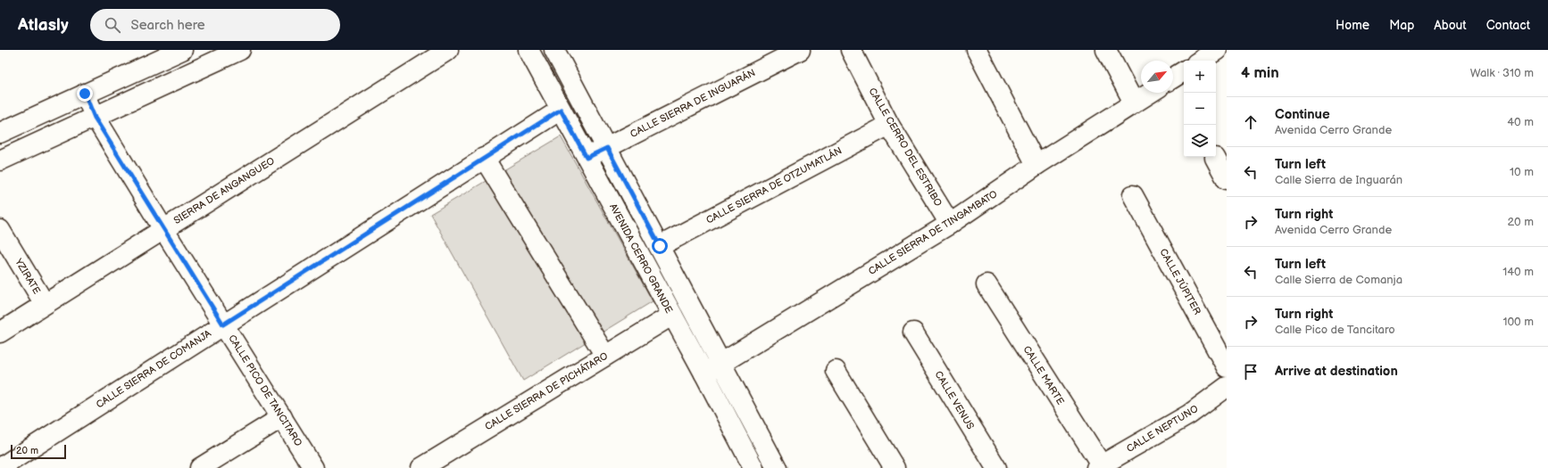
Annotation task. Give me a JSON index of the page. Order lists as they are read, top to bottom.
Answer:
{
  "streets": {
    "street": [
      "CALLE SIERRA DE INGUARÁN",
      "CALLE CERRO DEL ESTRIBO",
      "CALLE SIERRA DE OTZUMATLÁN",
      "SIERRA DE ANGANGUEO",
      "CALLE SIERRA DE TINGAMBATO",
      "AVENIDA CERRO GRANDE",
      "YZIRATE",
      "CALLE JÚPITER",
      "CALLE SIERRA DE COMANJA",
      "CALLE MARTE",
      "CALLE PICO DE TANCITARO",
      "CALLE SIERRA DE PICHÁTARO",
      "CALLE VENUS",
      "CALLE NEPTUNO"
    ]
  },
  "crossings": [
    ["CALLE SIERRA DE INGUARÁN", "AVENIDA CERRO GRANDE"],
    ["CALLE CERRO DEL ESTRIBO", "CALLE SIERRA DE OTZUMATLÁN"],
    ["CALLE CERRO DEL ESTRIBO", "CALLE SIERRA DE TINGAMBATO"],
    ["SIERRA DE ANGANGUEO", "YZIRATE"],
    ["SIERRA DE ANGANGUEO", "CALLE PICO DE TANCITARO"],
    ["CALLE SIERRA DE TINGAMBATO", "AVENIDA CERRO GRANDE"],
    ["AVENIDA CERRO GRANDE", "CALLE SIERRA DE COMANJA"],
    ["AVENIDA CERRO GRANDE", "CALLE SIERRA DE PICHÁTARO"],
    ["CALLE SIERRA DE COMANJA", "CALLE PICO DE TANCITARO"],
    ["CALLE MARTE", "CALLE NEPTUNO"]
  ],
  "scale_bar": "20 m",
  "north": "top right",
  "page": {
    "header": "Atlasly",
    "search": "Search here",
    "nav": [
      "Home",
      "Map",
      "About",
      "Contact"
    ],
    "heading": ["4 min", "Walk · 310 m"],
    "map_buttons": ["+", "−"],
    "list": [
      ["Continue", "Avenida Cerro Grande", "40 m"],
      ["Turn left", "Calle Sierra de Inguarán", "10 m"],
      ["Turn right", "Avenida Cerro Grande", "20 m"],
      ["Turn left", "Calle Sierra de Comanja", "140 m"],
      ["Turn right", "Calle Pico de Tancitaro", "100 m"],
      "Arrive at destination"
    ],
    "scale": "20 m"
  }
}
